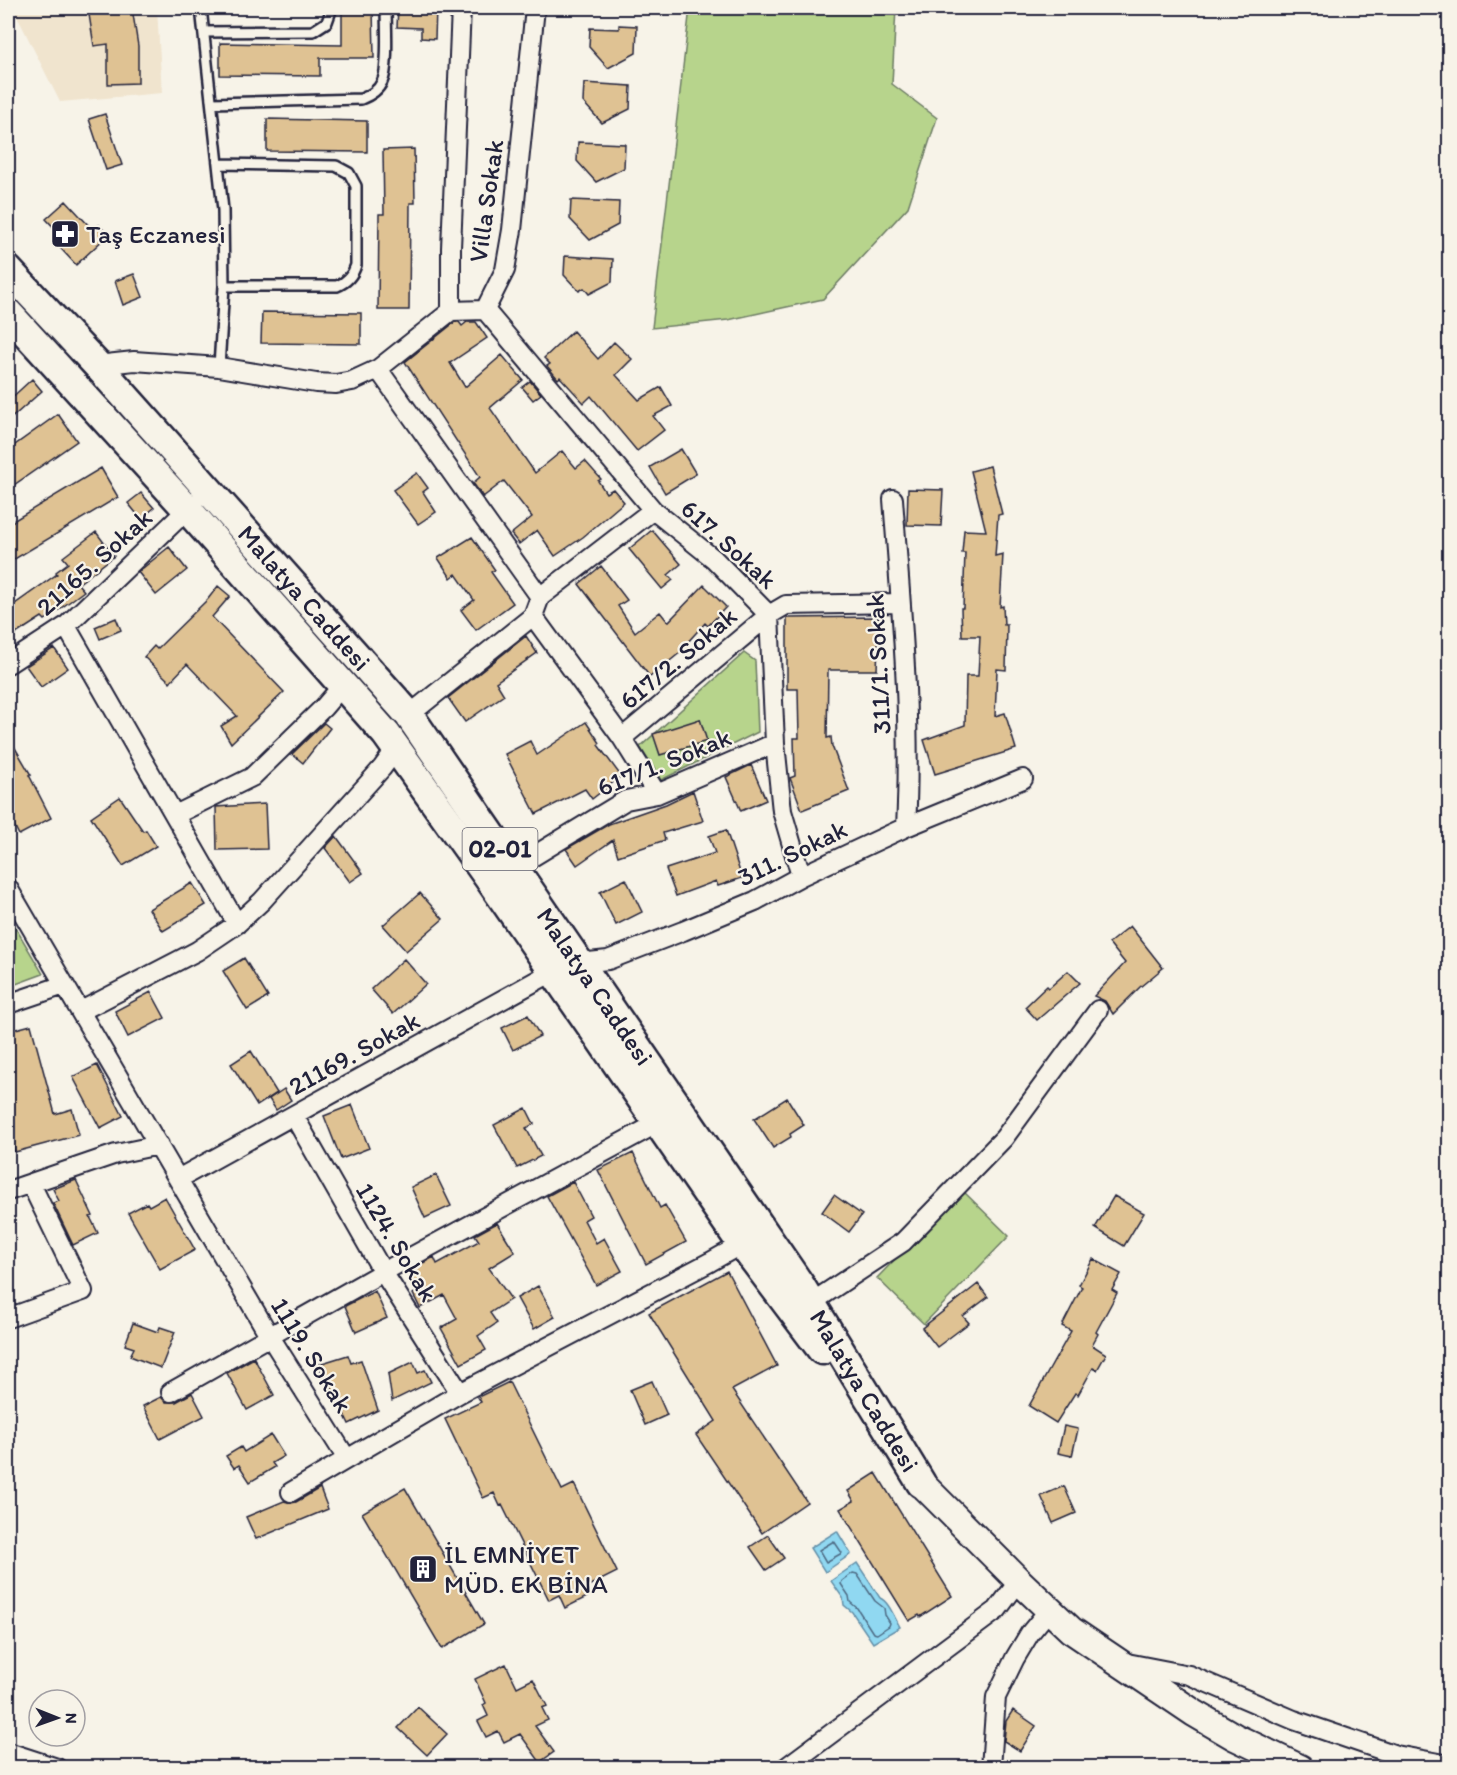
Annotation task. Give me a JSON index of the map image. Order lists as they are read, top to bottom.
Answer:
{
  "streets": {
    "main road": ["Malatya Caddesi", "02-01"],
    "street": [
      "Villa Sokak",
      "617. Sokak",
      "21165. Sokak",
      "617/2. Sokak",
      "311/1. Sokak",
      "617/1. Sokak",
      "311. Sokak",
      "21169. Sokak",
      "1124. Sokak",
      "1119. Sokak"
    ]
  },
  "crossings": [
    ["Villa Sokak", "617. Sokak"],
    ["617. Sokak", "617/2. Sokak"],
    ["617. Sokak", "617/1. Sokak"],
    ["617. Sokak", "311. Sokak"],
    ["21165. Sokak", "Malatya Caddesi"],
    ["Malatya Caddesi", "617/1. Sokak"],
    ["Malatya Caddesi", "02-01"],
    ["Malatya Caddesi", "311. Sokak"],
    ["Malatya Caddesi", "21169. Sokak"],
    ["617/2. Sokak", "311/1. Sokak"],
    ["617/2. Sokak", "617/1. Sokak"],
    ["311/1. Sokak", "311. Sokak"],
    ["311. Sokak", "21169. Sokak"],
    ["21169. Sokak", "1124. Sokak"],
    ["21169. Sokak", "1119. Sokak"]
  ],
  "places": {
    "pharmacy": ["Taş Eczanesi"],
    "building": ["İL EMNİYET MÜD. EK BİNA"]
  },
  "north": "right"
}
